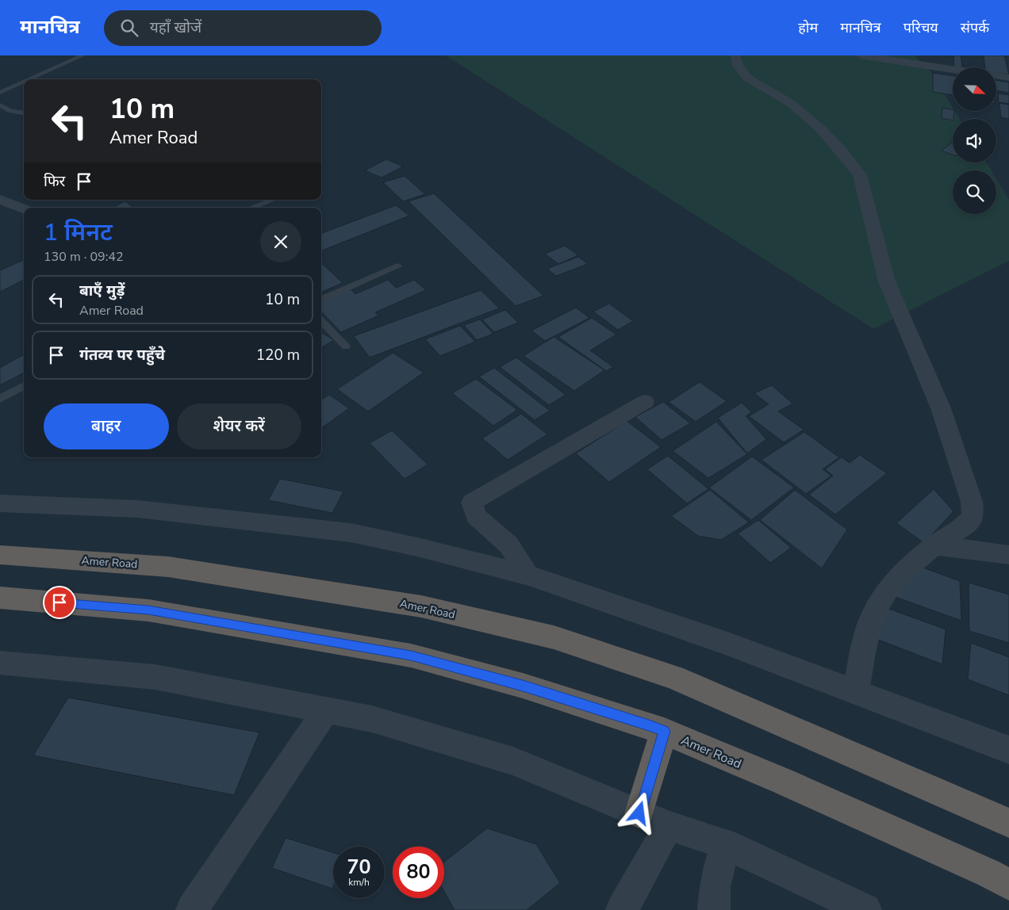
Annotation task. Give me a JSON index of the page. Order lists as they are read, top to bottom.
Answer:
{
  "streets": {
    "highway": ["Amer Road"]
  },
  "north": "bottom right",
  "page": {
    "header": "मानचित्र",
    "search": "यहाँ खोजें",
    "nav": [
      "होम",
      "मानचित्र",
      "परिचय",
      "संपर्क"
    ],
    "turn": ["10 m", "Amer Road"],
    "then": "फिर",
    "heading": ["1 मिनट", "130 m · 09:42"],
    "list": [
      {
        "name": "बाएँ मुड़ें",
        "note": "Amer Road",
        "value": "10 m"
      },
      {
        "name": "गंतव्य पर पहुँचे",
        "value": "120 m"
      }
    ],
    "buttons": ["बाहर", "शेयर करें"],
    "speed": "70 km/h",
    "limit": "80"
  }
}
